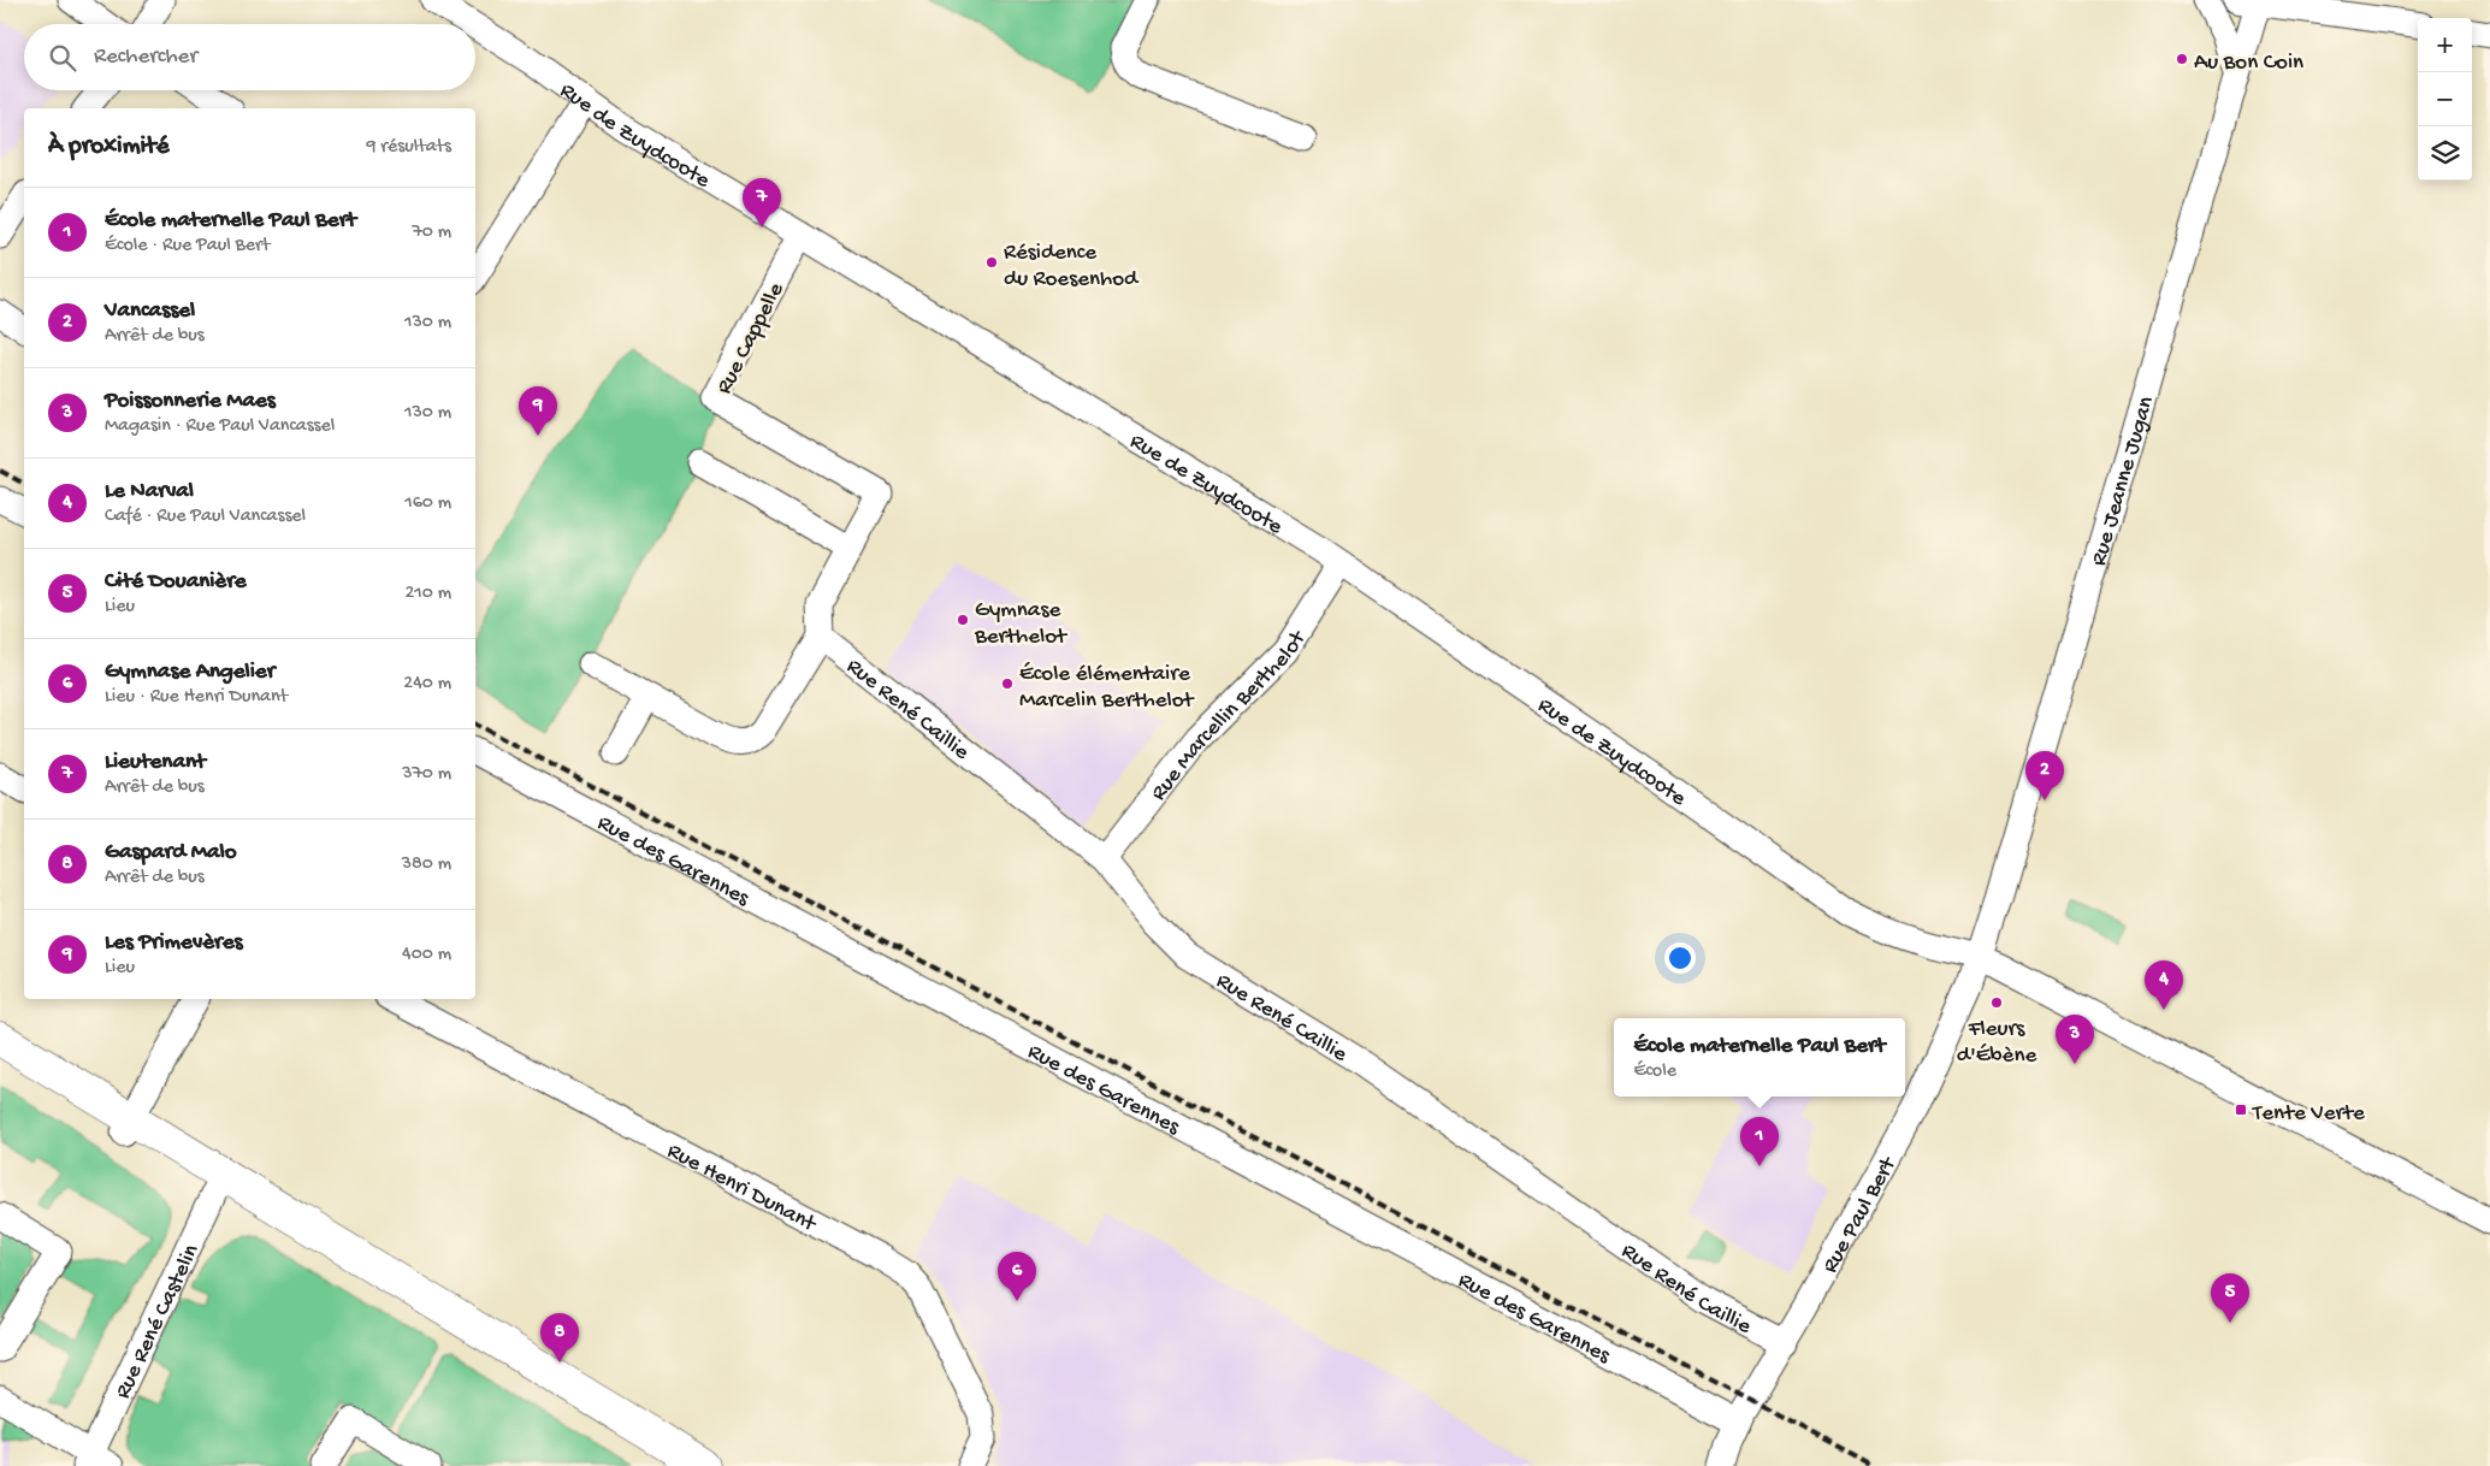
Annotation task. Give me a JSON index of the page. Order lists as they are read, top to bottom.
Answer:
{
  "streets": {
    "street": [
      "Rue de Zuydcoote",
      "Rue Cappelle",
      "Rue Jeanne Jugan",
      "Rue René Caillie",
      "Rue Marcellin Berthelot",
      "Rue des Garennes",
      "Rue Henri Dunant",
      "Rue Paul Bert",
      "Rue René Castelin"
    ]
  },
  "crossings": [
    ["Rue de Zuydcoote", "Rue Cappelle"],
    ["Rue de Zuydcoote", "Rue Jeanne Jugan"],
    ["Rue de Zuydcoote", "Rue Marcellin Berthelot"],
    ["Rue de Zuydcoote", "Rue Paul Bert"],
    ["Rue Jeanne Jugan", "Rue Paul Bert"],
    ["Rue René Caillie", "Rue Marcellin Berthelot"],
    ["Rue René Caillie", "Rue Paul Bert"],
    ["Rue des Garennes", "Rue Paul Bert"]
  ],
  "places": {
    "other": [
      "Au Bon Coin",
      "Résidence du Roesenhod",
      "Gymnase Berthelot",
      "École élémentaire Marcelin Berthelot",
      "Fleurs d'Ébène"
    ],
    "transit": ["Tente Verte"]
  },
  "page": {
    "map_buttons": ["+", "−"],
    "search": "Rechercher",
    "heading": ["À proximité", "9 résultats"],
    "pins": [
      "7",
      "9",
      "2",
      "4",
      "3",
      "1",
      "6",
      "5",
      "8"
    ],
    "list": [
      {
        "mark": "1",
        "name": "École maternelle Paul Bert",
        "note": "École · Rue Paul Bert",
        "value": "70 m"
      },
      {
        "mark": "2",
        "name": "Vancassel",
        "note": "Arrêt de bus",
        "value": "130 m"
      },
      {
        "mark": "3",
        "name": "Poissonnerie Maes",
        "note": "Magasin · Rue Paul Vancassel",
        "value": "130 m"
      },
      {
        "mark": "4",
        "name": "Le Narval",
        "note": "Café · Rue Paul Vancassel",
        "value": "160 m"
      },
      {
        "mark": "5",
        "name": "Cité Douanière",
        "note": "Lieu",
        "value": "210 m"
      },
      {
        "mark": "6",
        "name": "Gymnase Angelier",
        "note": "Lieu · Rue Henri Dunant",
        "value": "240 m"
      },
      {
        "mark": "7",
        "name": "Lieutenant",
        "note": "Arrêt de bus",
        "value": "370 m"
      },
      {
        "mark": "8",
        "name": "Gaspard Malo",
        "note": "Arrêt de bus",
        "value": "380 m"
      },
      {
        "mark": "9",
        "name": "Les Primevères",
        "note": "Lieu",
        "value": "400 m"
      }
    ],
    "popup": ["École maternelle Paul Bert", "École"]
  }
}
